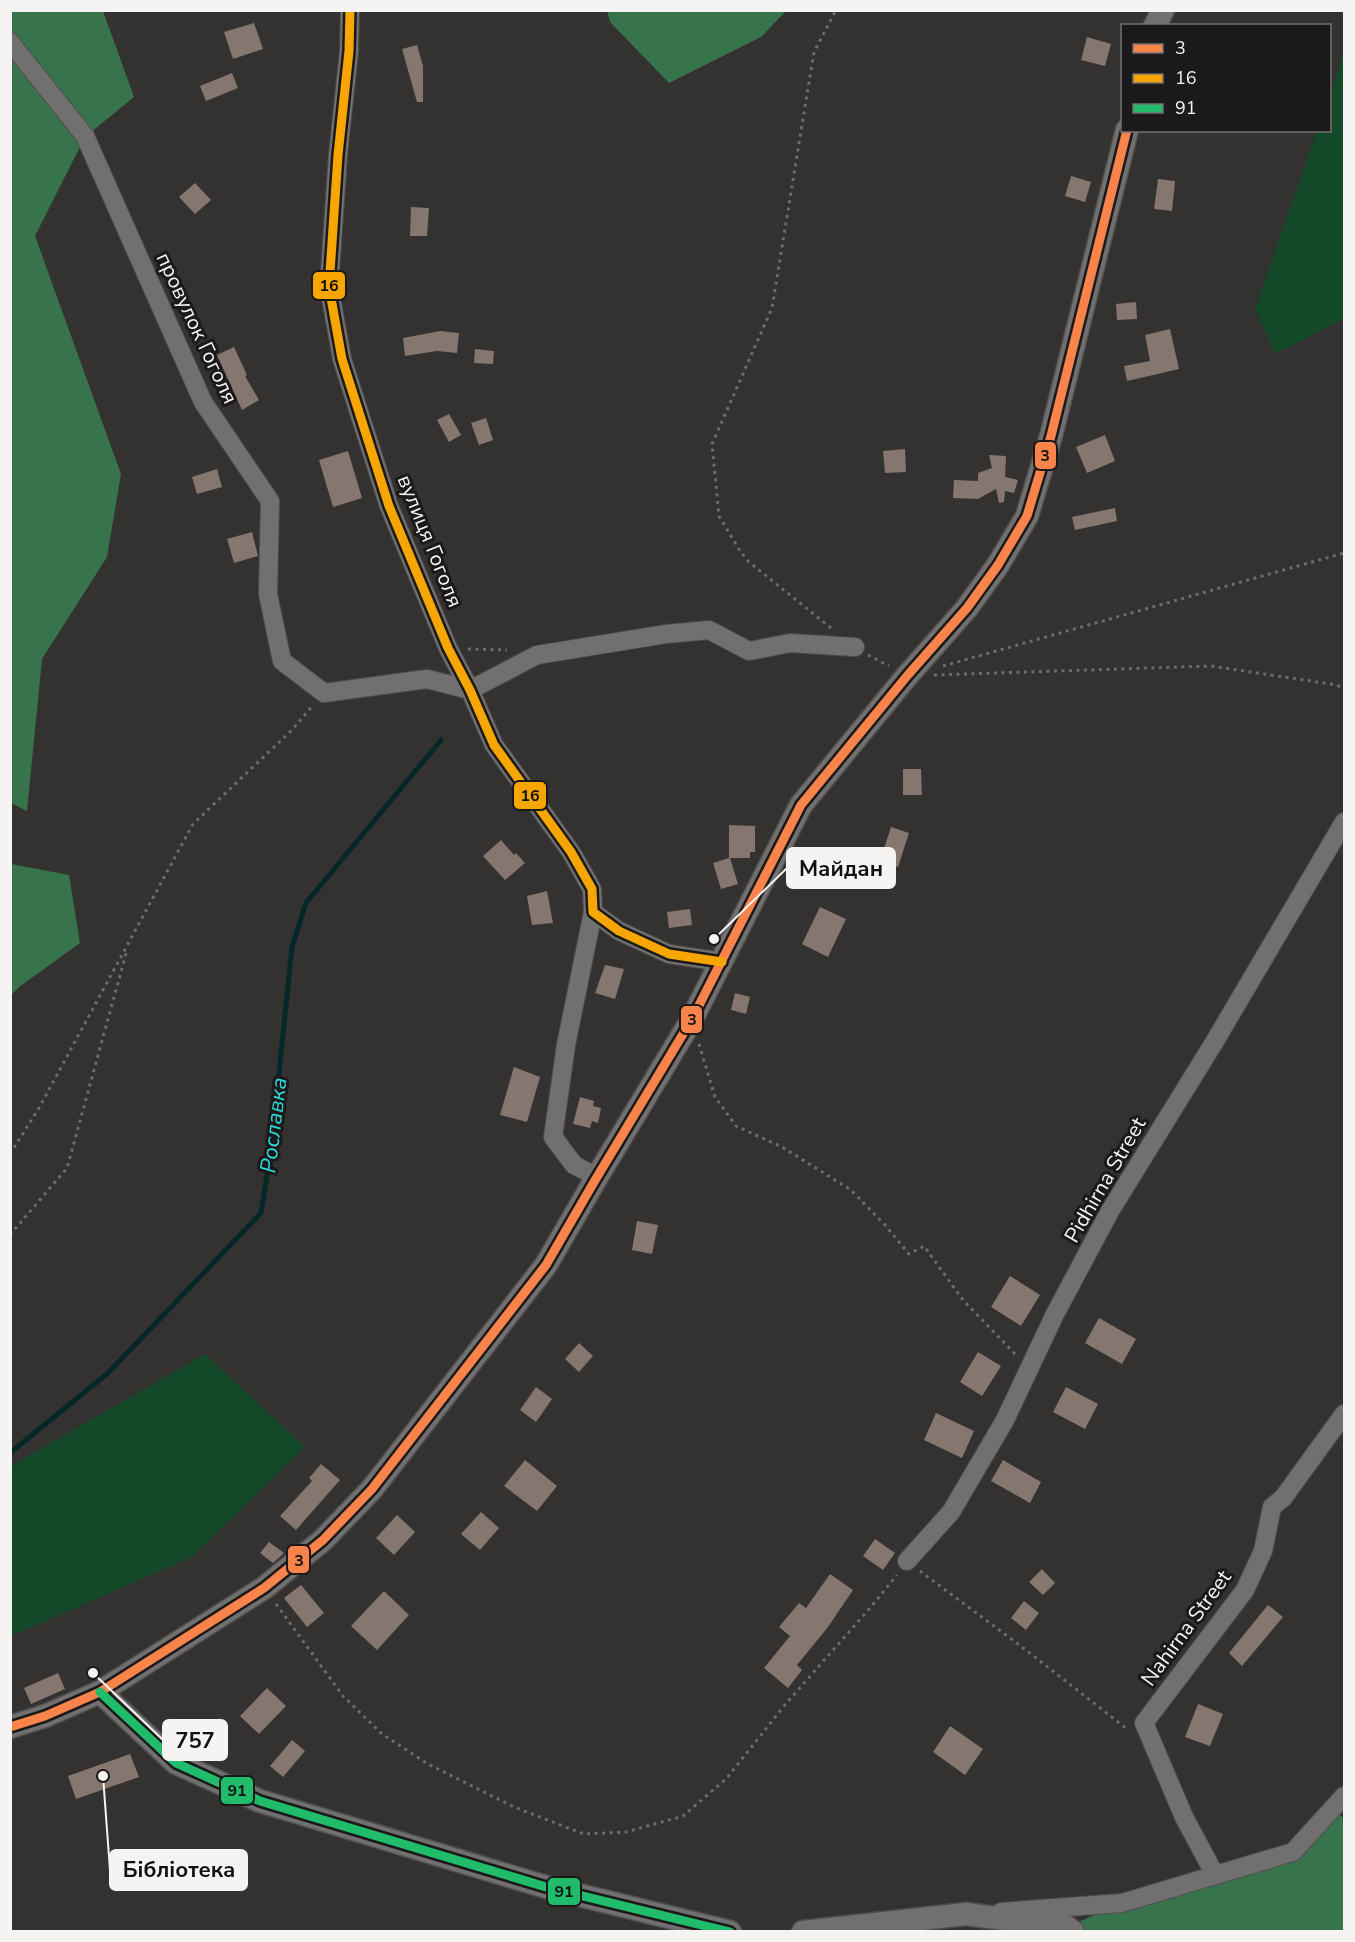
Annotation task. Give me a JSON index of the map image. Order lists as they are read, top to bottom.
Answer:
{
  "streets": {
    "street": [
      "провулок Гоголя",
      "вулиця Гоголя",
      "Pidhirna Street",
      "Nahirna Street"
    ]
  },
  "water": ["Рославка"],
  "places": ["Майдан", "757", "Бібліотека"],
  "lines": ["transit line 16", "transit line 3", "transit line 91"],
  "legend": ["3", "16", "91"]
}
